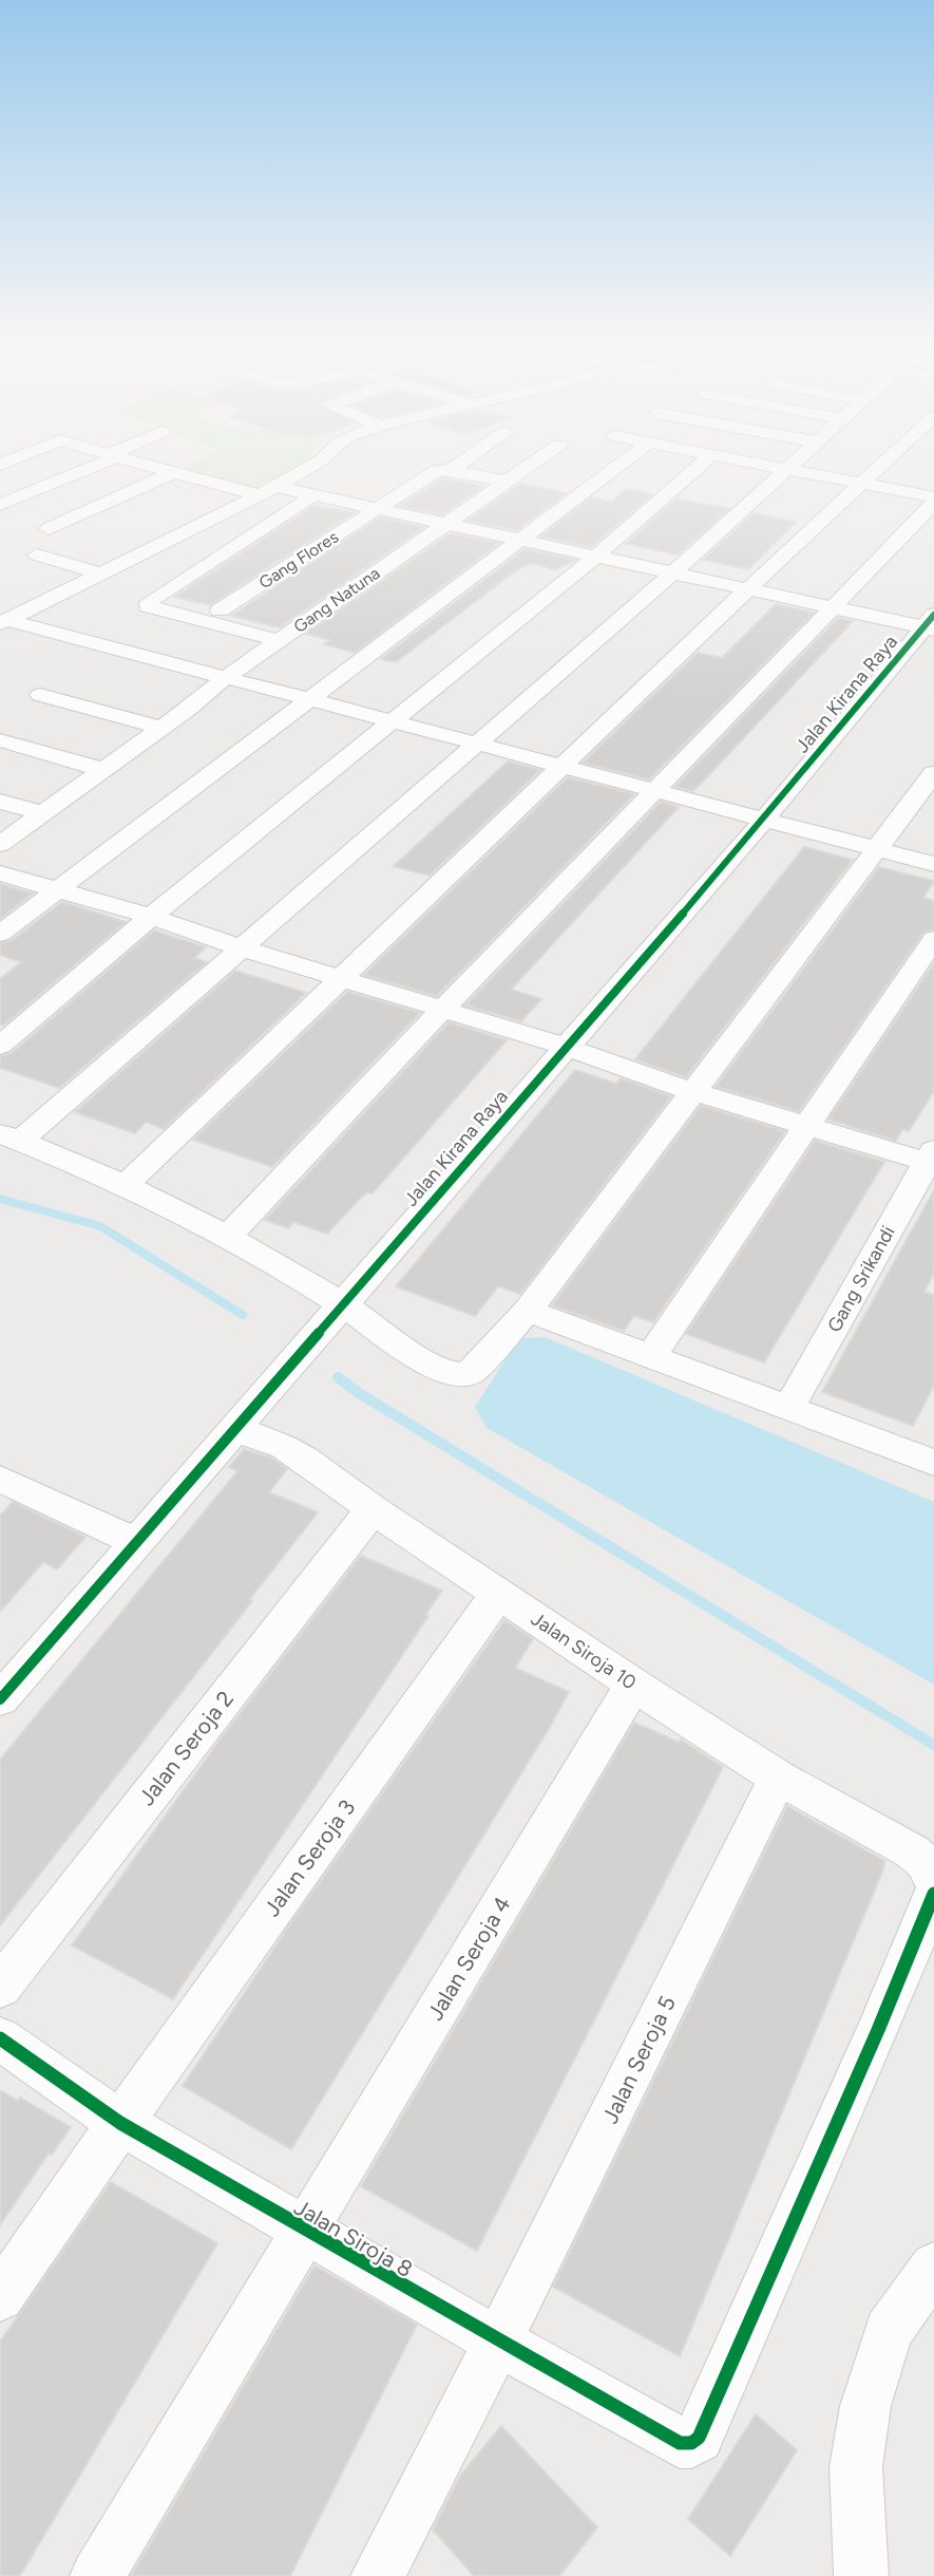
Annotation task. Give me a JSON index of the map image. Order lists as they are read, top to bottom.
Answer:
{
  "streets": {
    "street": [
      "Gang Flores",
      "Gang Natuna",
      "Jalan Kirana Raya",
      "Gang Srikandi",
      "Jalan Siroja 10",
      "Jalan Seroja 2",
      "Jalan Seroja 3",
      "Jalan Seroja 4",
      "Jalan Seroja 5",
      "Jalan Siroja 8"
    ]
  },
  "crossings": [
    ["Jalan Kirana Raya", "Jalan Siroja 10"],
    ["Jalan Siroja 10", "Jalan Seroja 2"],
    ["Jalan Siroja 10", "Jalan Seroja 3"],
    ["Jalan Siroja 10", "Jalan Seroja 4"],
    ["Jalan Siroja 10", "Jalan Seroja 5"],
    ["Jalan Siroja 10", "Jalan Siroja 8"],
    ["Jalan Seroja 3", "Jalan Siroja 8"],
    ["Jalan Seroja 4", "Jalan Siroja 8"],
    ["Jalan Seroja 5", "Jalan Siroja 8"]
  ]
}
